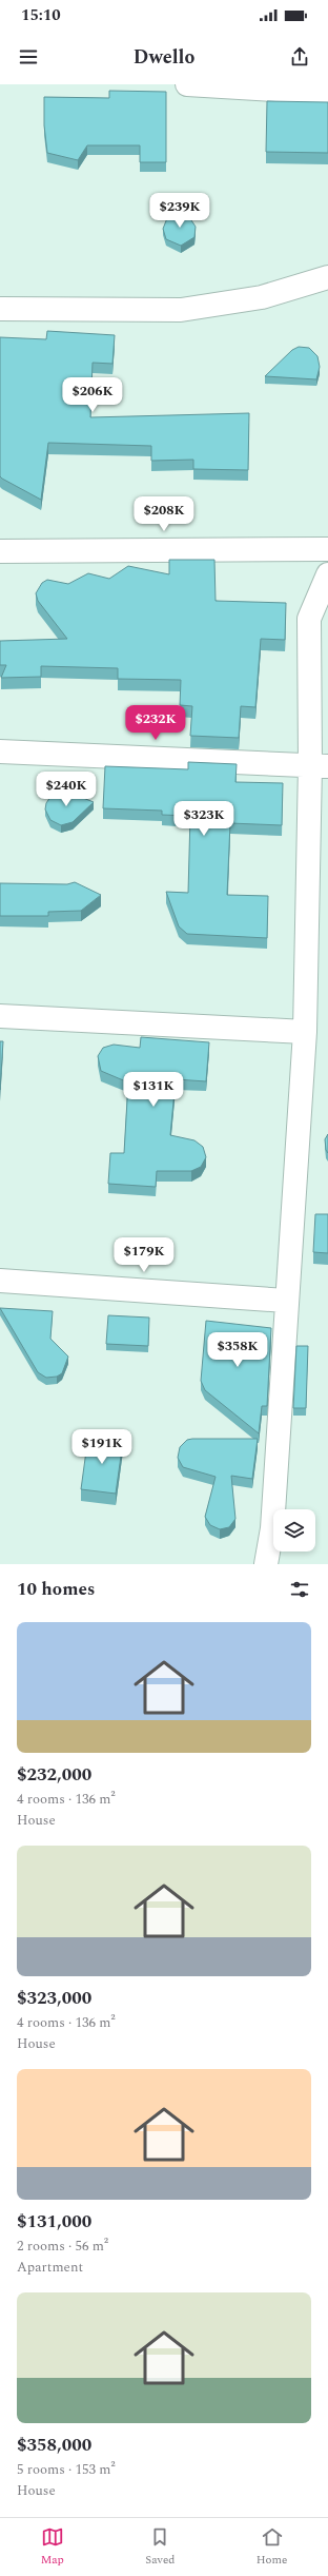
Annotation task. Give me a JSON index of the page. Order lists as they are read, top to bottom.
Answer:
{
  "page": {
    "status": "15:10",
    "header": "Dwello",
    "price": [
      "$239K",
      "$206K",
      "$208K",
      "$232K",
      "$240K",
      "$323K",
      "$131K",
      "$179K",
      "$358K",
      "$191K"
    ],
    "heading": "10 homes",
    "list": [
      {
        "name": "$232,000",
        "note": "4 rooms · 136 m² · House"
      },
      {
        "name": "$323,000",
        "note": "4 rooms · 136 m² · House"
      },
      {
        "name": "$131,000",
        "note": "2 rooms · 56 m² · Apartment"
      },
      {
        "name": "$358,000",
        "note": "5 rooms · 153 m² · House"
      }
    ],
    "tabs": ["Map", "Saved", "Home"]
  }
}
